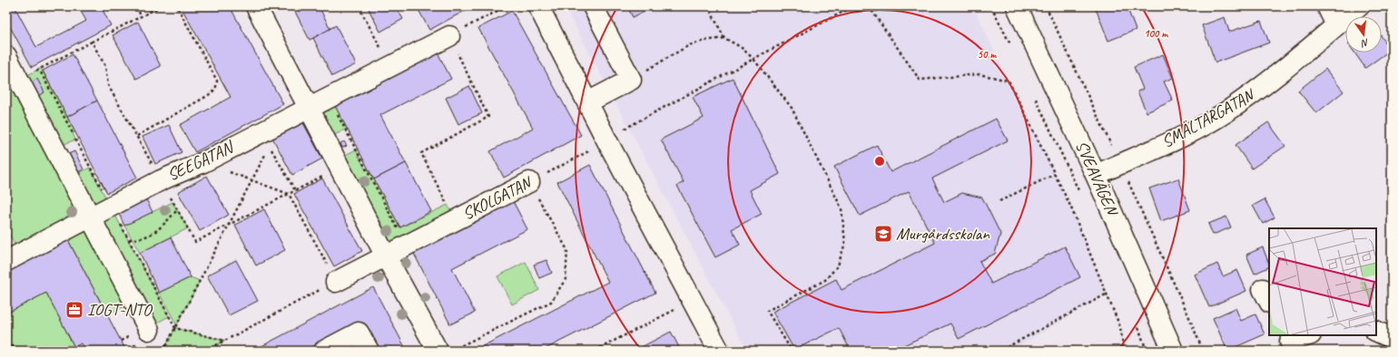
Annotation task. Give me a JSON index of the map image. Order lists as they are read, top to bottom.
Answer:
{
  "streets": {
    "street": [
      "SMÄLTARGATAN",
      "SEEGATAN",
      "SVEAVÄGEN",
      "SKOLGATAN"
    ]
  },
  "crossings": [
    ["SMÄLTARGATAN", "SVEAVÄGEN"]
  ],
  "places": {
    "school or university": ["Murgårdsskolan"],
    "office": ["IOGT-NTO"]
  },
  "north": "bottom",
  "rings": ["100 m", "50 m"]
}
